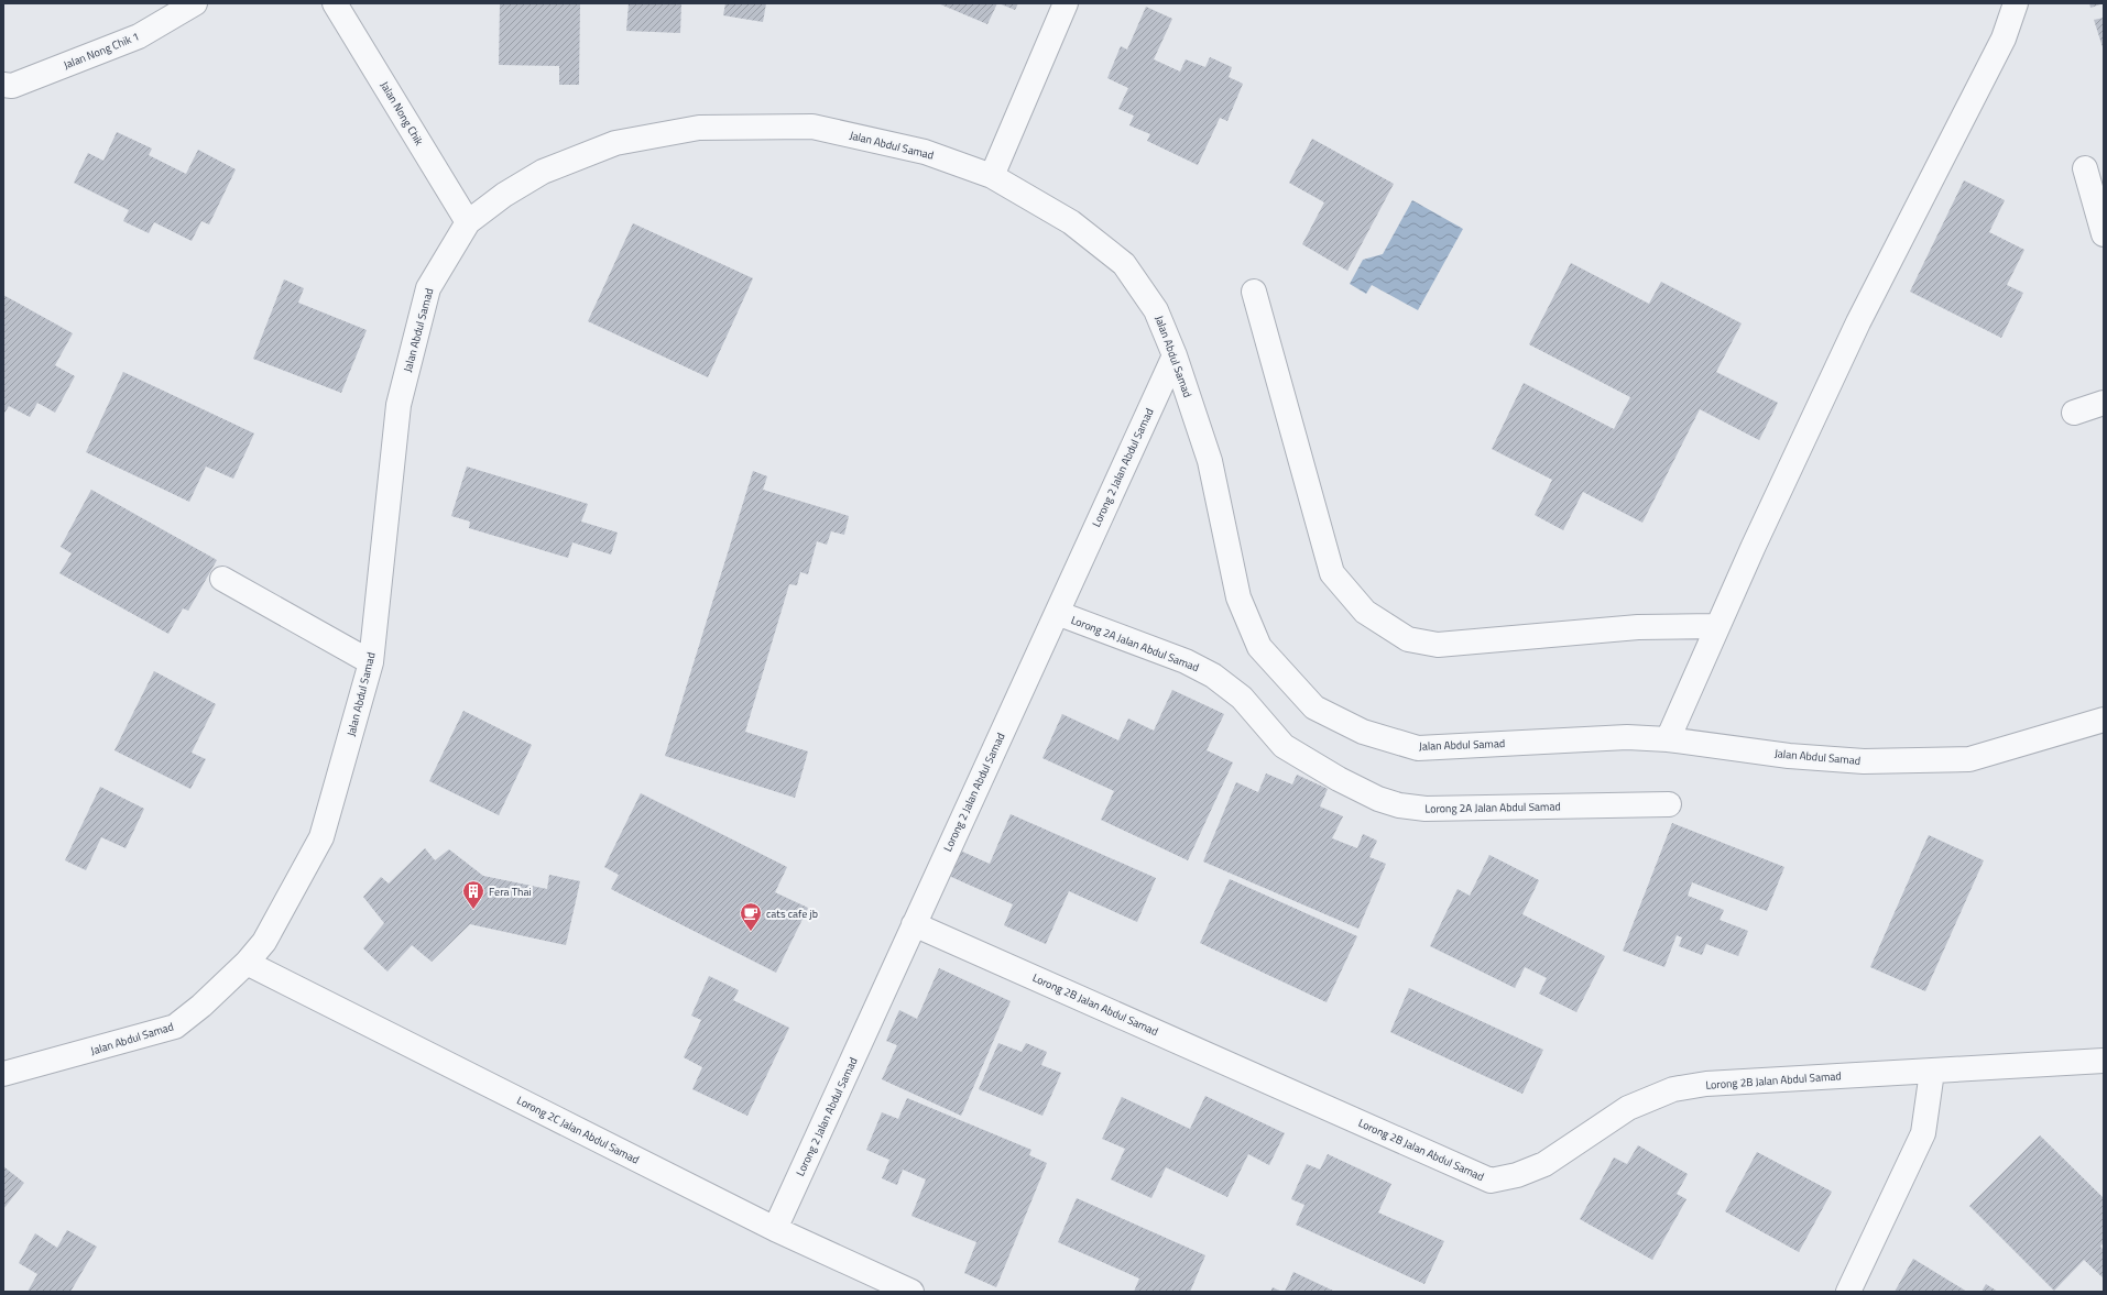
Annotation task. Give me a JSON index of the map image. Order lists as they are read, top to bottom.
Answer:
{
  "streets": {
    "street": [
      "Jalan Nong Chik 1",
      "Jalan Nong Chik",
      "Jalan Abdul Samad",
      "Lorong 2 Jalan Abdul Samad",
      "Lorong 2A Jalan Abdul Samad",
      "Lorong 2B Jalan Abdul Samad",
      "Lorong 2C Jalan Abdul Samad"
    ]
  },
  "crossings": [
    ["Jalan Nong Chik", "Jalan Abdul Samad"],
    ["Jalan Abdul Samad", "Lorong 2 Jalan Abdul Samad"],
    ["Jalan Abdul Samad", "Lorong 2C Jalan Abdul Samad"],
    ["Lorong 2 Jalan Abdul Samad", "Lorong 2A Jalan Abdul Samad"],
    ["Lorong 2 Jalan Abdul Samad", "Lorong 2B Jalan Abdul Samad"],
    ["Lorong 2 Jalan Abdul Samad", "Lorong 2C Jalan Abdul Samad"]
  ],
  "places": {
    "building": ["Fera Thai"],
    "cafe": ["cats cafe jb"]
  }
}
